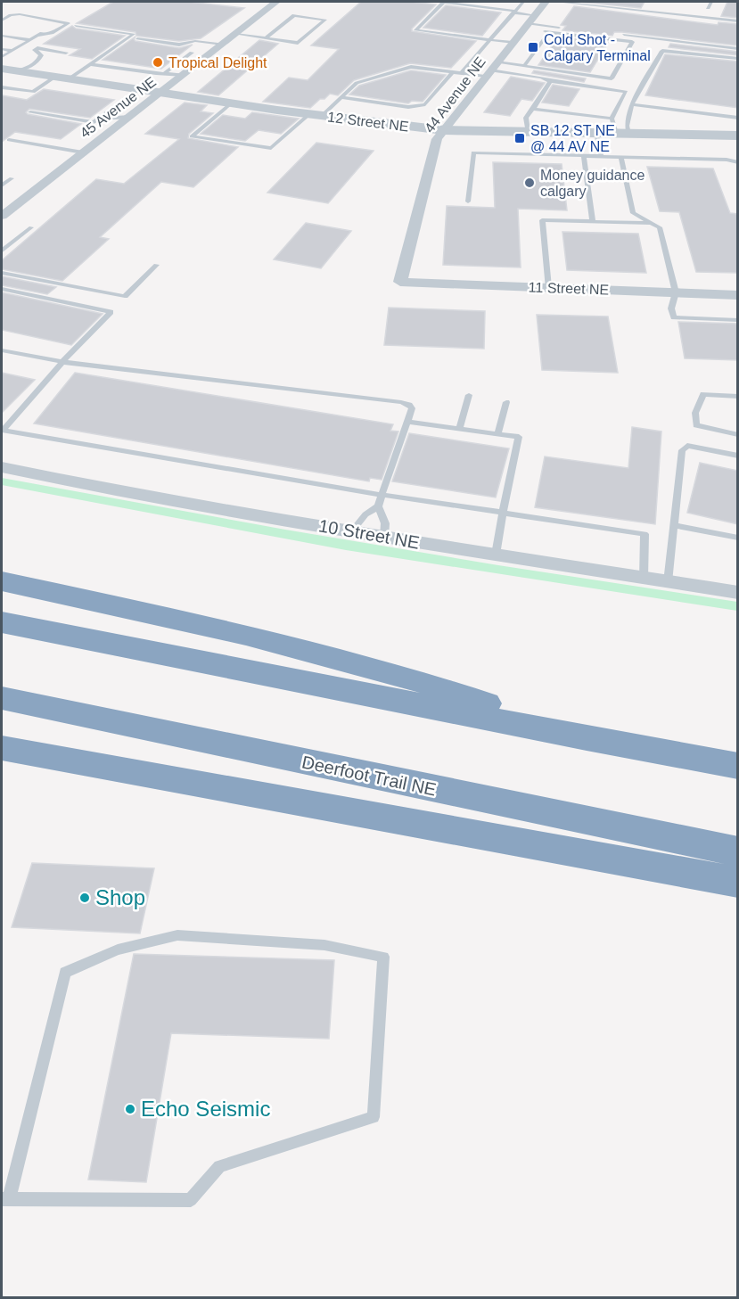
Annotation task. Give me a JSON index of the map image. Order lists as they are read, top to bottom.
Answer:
{
  "streets": {
    "highway": ["Deerfoot Trail NE"],
    "street": [
      "44 Avenue NE",
      "45 Avenue NE",
      "12 Street NE",
      "11 Street NE",
      "10 Street NE"
    ]
  },
  "crossings": [
    ["44 Avenue NE", "12 Street NE"],
    ["44 Avenue NE", "11 Street NE"],
    ["45 Avenue NE", "12 Street NE"]
  ],
  "places": {
    "transit": ["Cold Shot - Calgary Terminal", "SB 12 ST NE @ 44 AV NE"],
    "other": [
      "Tropical Delight",
      "Money guidance calgary",
      "Shop",
      "Echo Seismic"
    ]
  }
}
